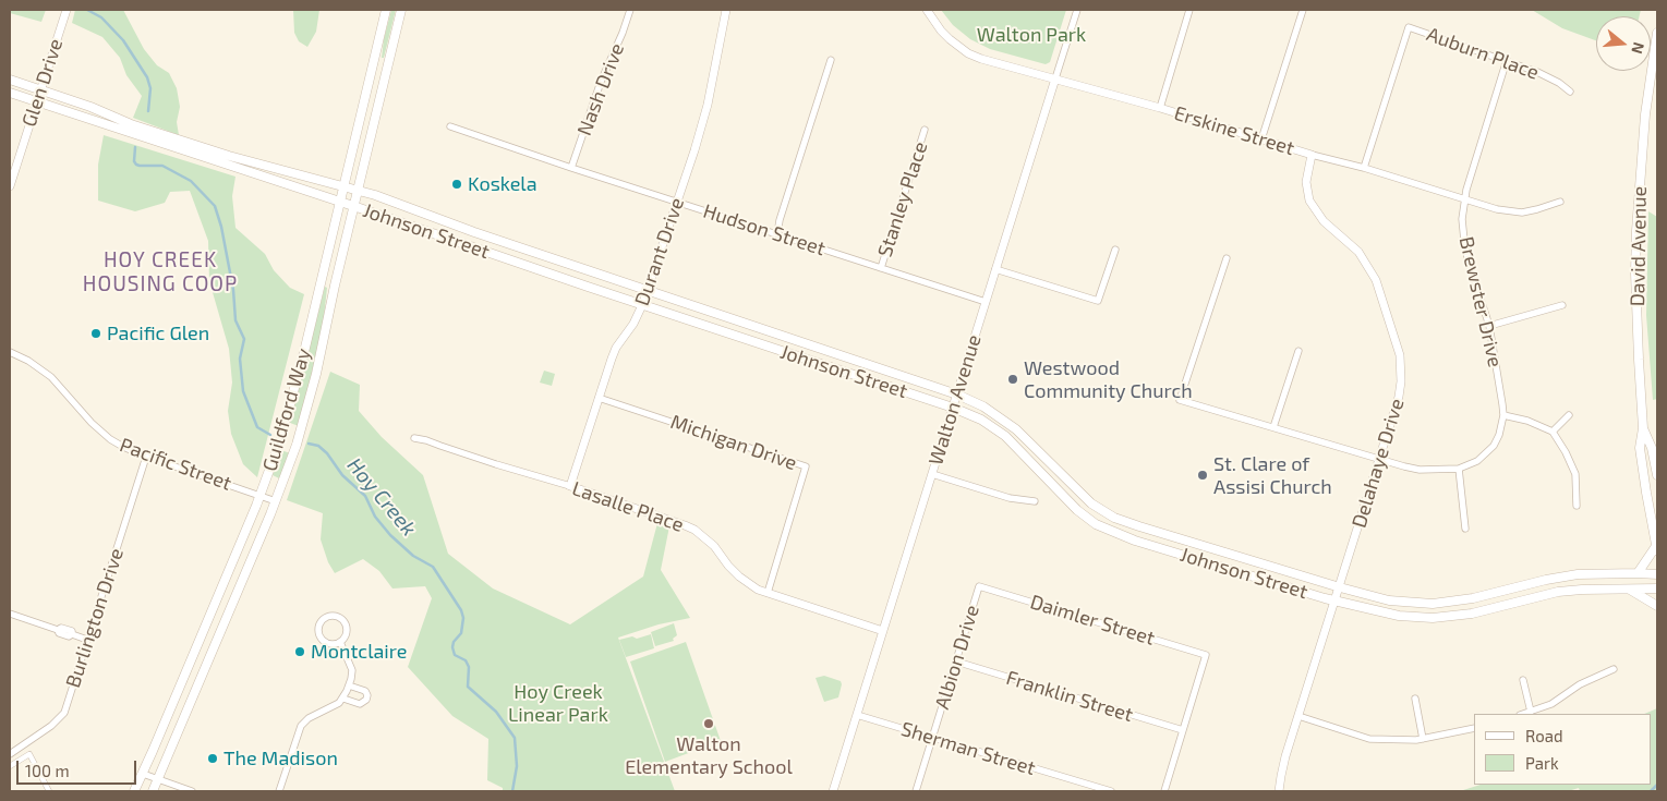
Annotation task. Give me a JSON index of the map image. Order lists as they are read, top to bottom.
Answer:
{
  "streets": {
    "main road": ["Johnson Street", "David Avenue", "Guildford Way"],
    "street": [
      "Auburn Place",
      "Glen Drive",
      "Nash Drive",
      "Erskine Street",
      "Stanley Place",
      "Hudson Street",
      "Durant Drive",
      "Brewster Drive",
      "Walton Avenue",
      "Michigan Drive",
      "Delahaye Drive",
      "Pacific Street",
      "Lasalle Place",
      "Burlington Drive",
      "Daimler Street",
      "Albion Drive",
      "Franklin Street",
      "Sherman Street"
    ]
  },
  "crossings": [
    ["Auburn Place", "Erskine Street"],
    ["Auburn Place", "Brewster Drive"],
    ["Glen Drive", "Johnson Street"],
    ["Nash Drive", "Hudson Street"],
    ["Erskine Street", "Brewster Drive"],
    ["Erskine Street", "Walton Avenue"],
    ["Erskine Street", "Delahaye Drive"],
    ["Stanley Place", "Hudson Street"],
    ["Hudson Street", "Durant Drive"],
    ["Hudson Street", "Walton Avenue"],
    ["Johnson Street", "Durant Drive"],
    ["Johnson Street", "Walton Avenue"],
    ["Johnson Street", "Guildford Way"],
    ["Johnson Street", "Delahaye Drive"],
    ["Durant Drive", "Michigan Drive"],
    ["Durant Drive", "Lasalle Place"],
    ["Brewster Drive", "Delahaye Drive"],
    ["Walton Avenue", "Lasalle Place"],
    ["Walton Avenue", "Sherman Street"],
    ["Guildford Way", "Pacific Street"],
    ["Michigan Drive", "Lasalle Place"],
    ["Pacific Street", "Burlington Drive"],
    ["Daimler Street", "Albion Drive"],
    ["Daimler Street", "Franklin Street"],
    ["Albion Drive", "Franklin Street"],
    ["Albion Drive", "Sherman Street"]
  ],
  "districts": ["HOY CREEK HOUSING COOP"],
  "water": ["Hoy Creek"],
  "parks": ["Walton Park", "Hoy Creek Linear Park"],
  "places": [
    "Koskela",
    "Pacific Glen",
    "Westwood Community Church",
    "St. Clare of Assisi Church",
    "Montclaire",
    "Walton Elementary School",
    "The Madison"
  ],
  "legend": ["Road", "Park"],
  "scale_bar": "100 m",
  "north": "right"
}
